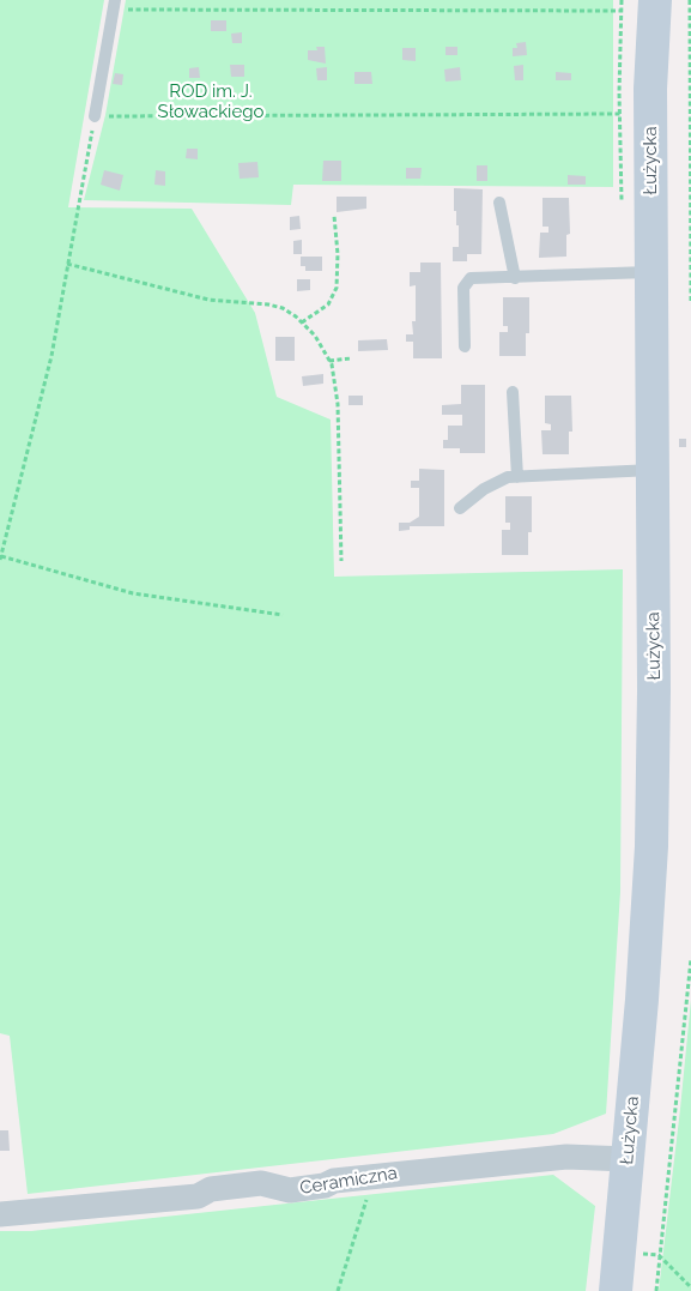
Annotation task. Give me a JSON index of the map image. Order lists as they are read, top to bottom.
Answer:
{
  "streets": {
    "main road": ["Łużycka"],
    "street": ["Ceramiczna"]
  },
  "crossings": [
    ["Łużycka", "Ceramiczna"]
  ],
  "parks": ["ROD im. J. Słowackiego"]
}
